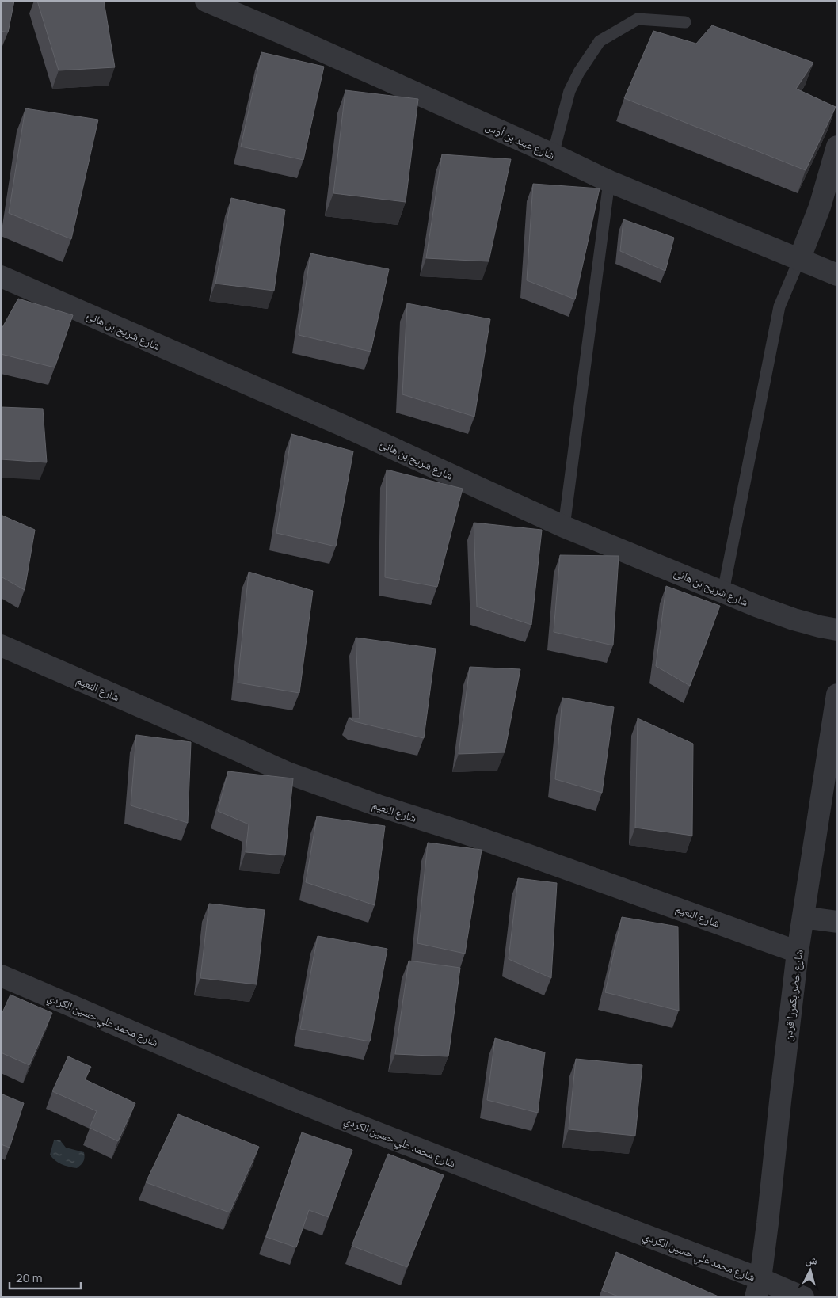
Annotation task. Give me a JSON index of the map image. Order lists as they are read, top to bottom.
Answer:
{
  "streets": {
    "street": [
      "شارع عبيد بن أوس",
      "شارع شريح بن هانئ",
      "شارع النعيم",
      "شارع خضر بكمرزا قردن",
      "شارع محمد علي حسين الكردي"
    ]
  },
  "crossings": [
    ["شارع النعيم", "شارع خضر بكمرزا قردن"],
    ["شارع خضر بكمرزا قردن", "شارع محمد علي حسين الكردي"]
  ],
  "scale_bar": "20 m",
  "north": "top"
}
